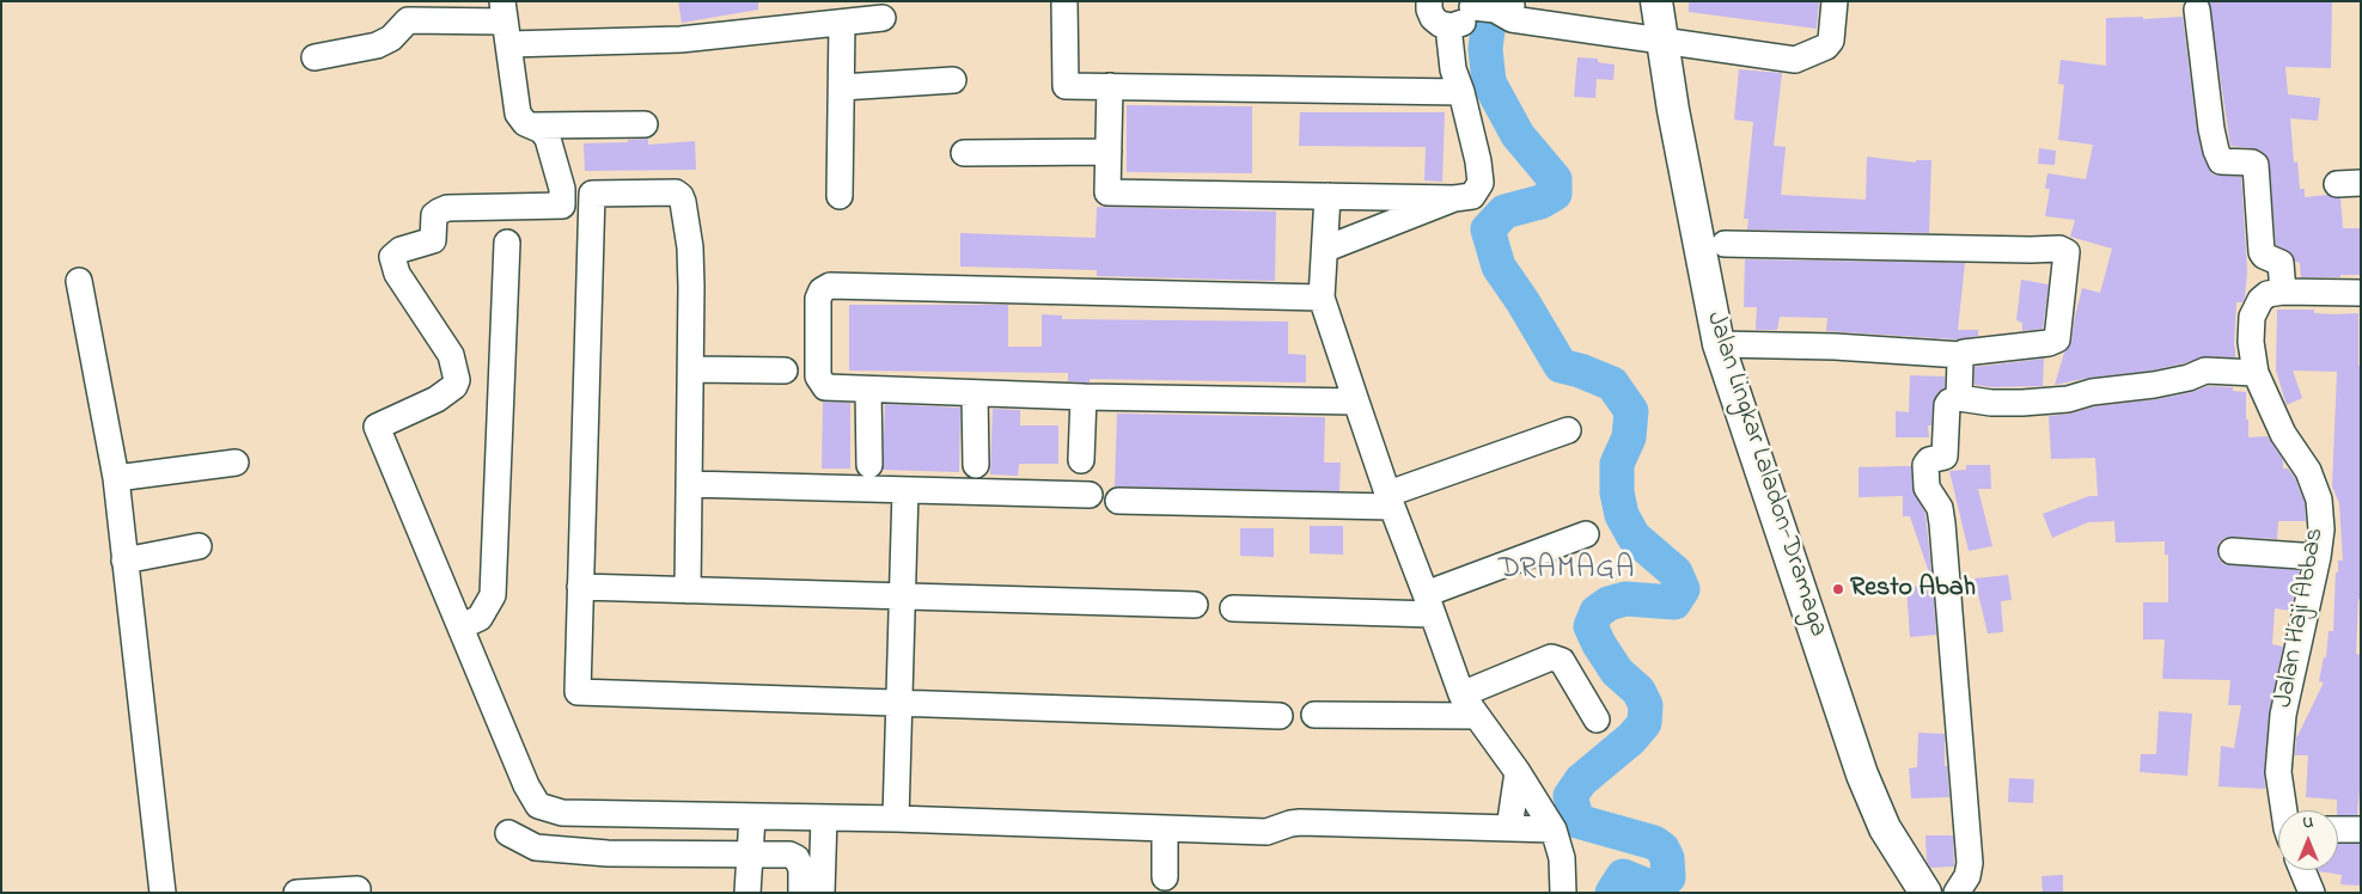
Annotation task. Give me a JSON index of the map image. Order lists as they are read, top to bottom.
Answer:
{
  "streets": {
    "main road": ["Jalan Lingkar Laladon-Dramaga"],
    "street": ["Jalan Haji Abbas"]
  },
  "districts": ["DRAMAGA"],
  "places": ["Resto Abah"],
  "north": "top"
}
